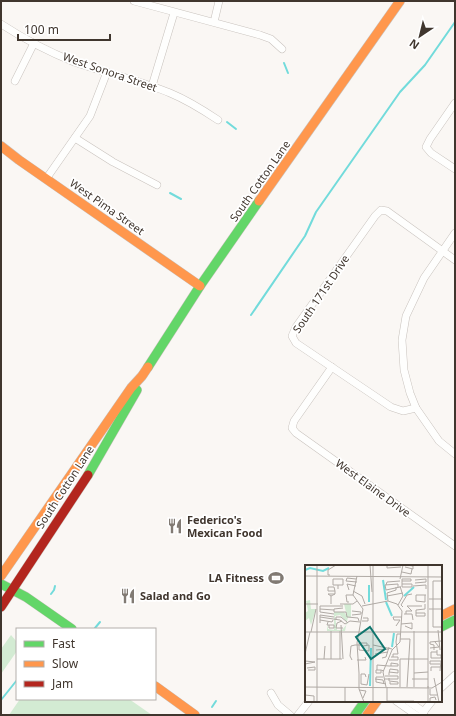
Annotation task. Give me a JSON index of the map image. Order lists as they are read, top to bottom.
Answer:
{
  "streets": {
    "main road": ["South Cotton Lane", "West Pima Street"],
    "street": ["West Sonora Street", "South 171st Drive", "West Elaine Drive"]
  },
  "crossings": [
    ["South Cotton Lane", "West Pima Street"],
    ["South 171st Drive", "West Elaine Drive"]
  ],
  "places": {
    "restaurant": ["Federico's Mexican Food", "Salad and Go"],
    "sports": ["LA Fitness"]
  },
  "legend": ["Fast", "Slow", "Jam"],
  "scale_bar": "100 m",
  "north": "bottom left"
}
